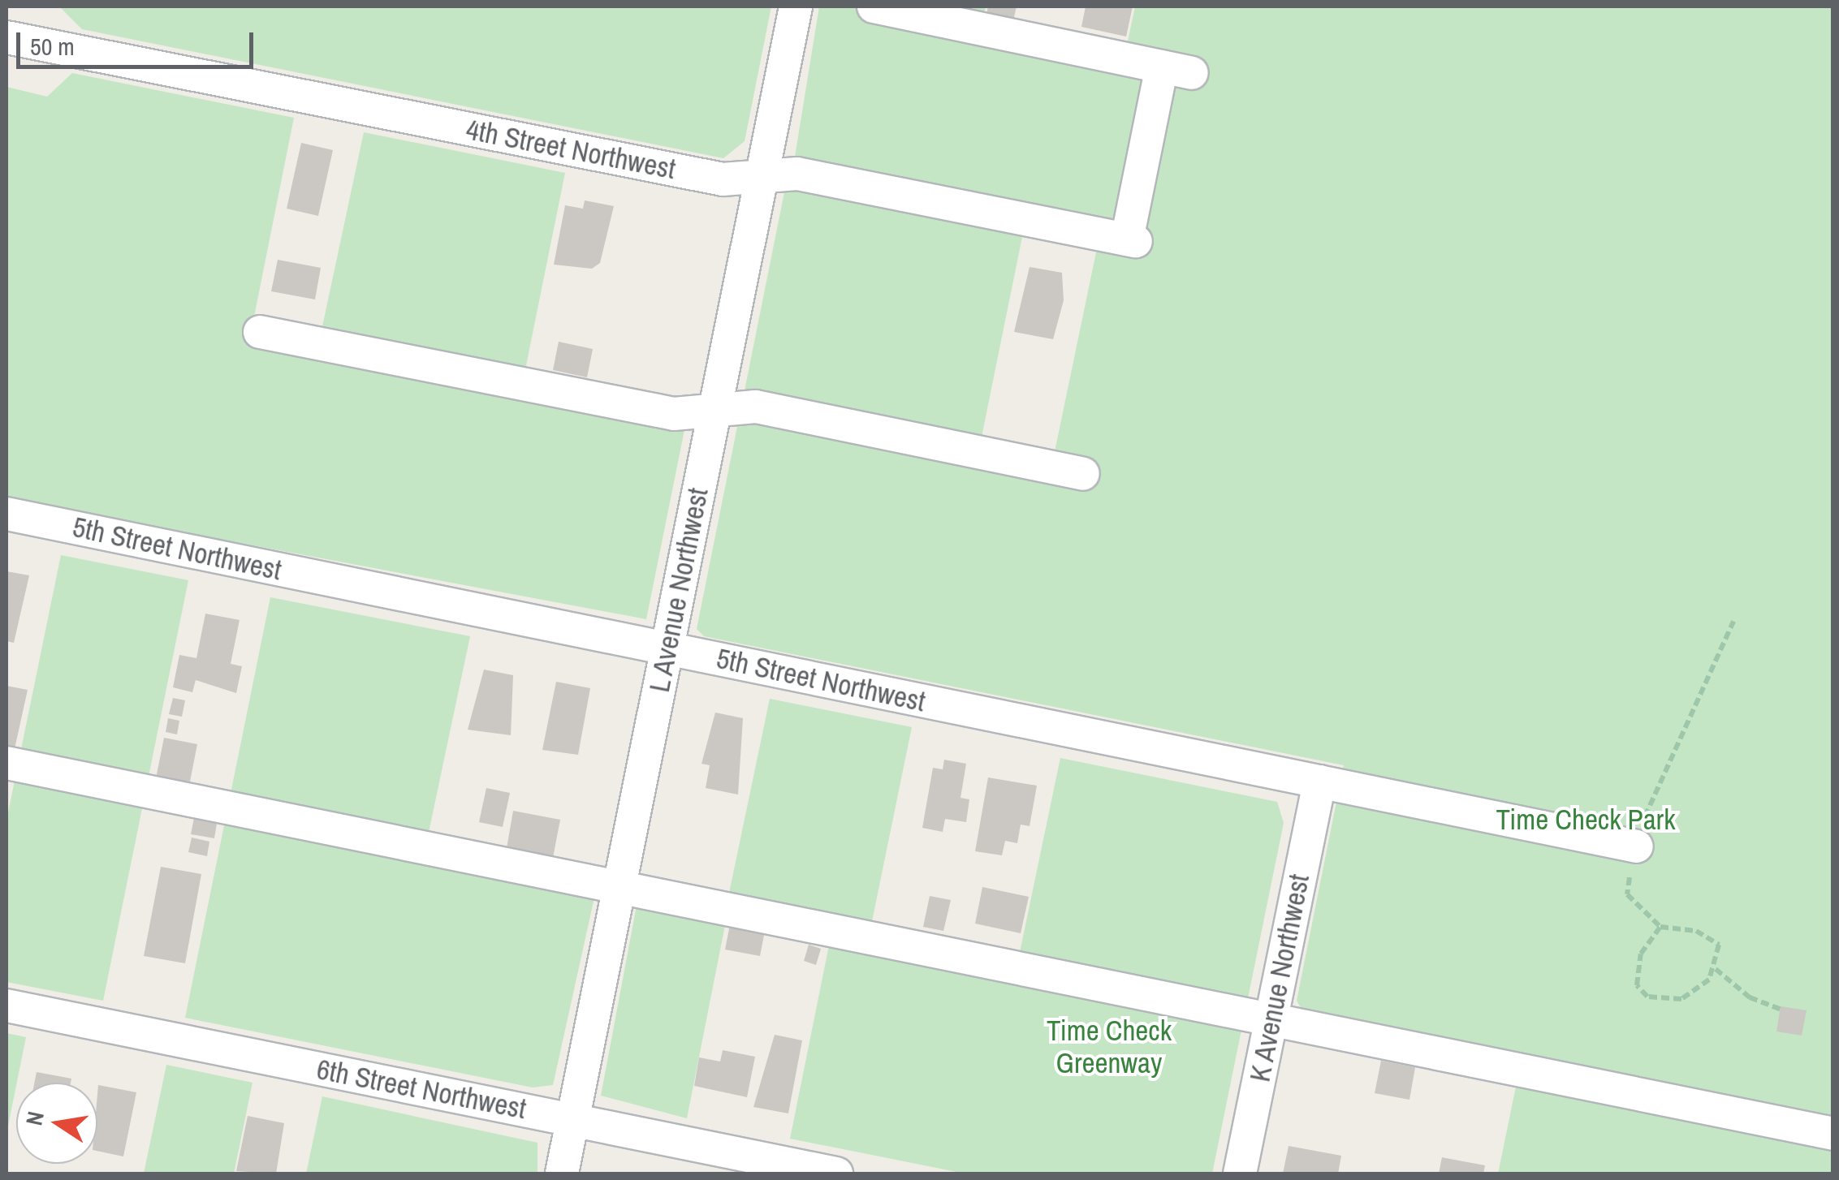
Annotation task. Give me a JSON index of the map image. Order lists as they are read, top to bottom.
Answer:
{
  "streets": {
    "street": [
      "4th Street Northwest",
      "5th Street Northwest",
      "L Avenue Northwest",
      "K Avenue Northwest",
      "6th Street Northwest"
    ]
  },
  "crossings": [
    ["4th Street Northwest", "L Avenue Northwest"],
    ["5th Street Northwest", "L Avenue Northwest"],
    ["5th Street Northwest", "K Avenue Northwest"],
    ["L Avenue Northwest", "6th Street Northwest"]
  ],
  "parks": ["Time Check Park", "Time Check Greenway"],
  "scale_bar": "50 m",
  "north": "left"
}
